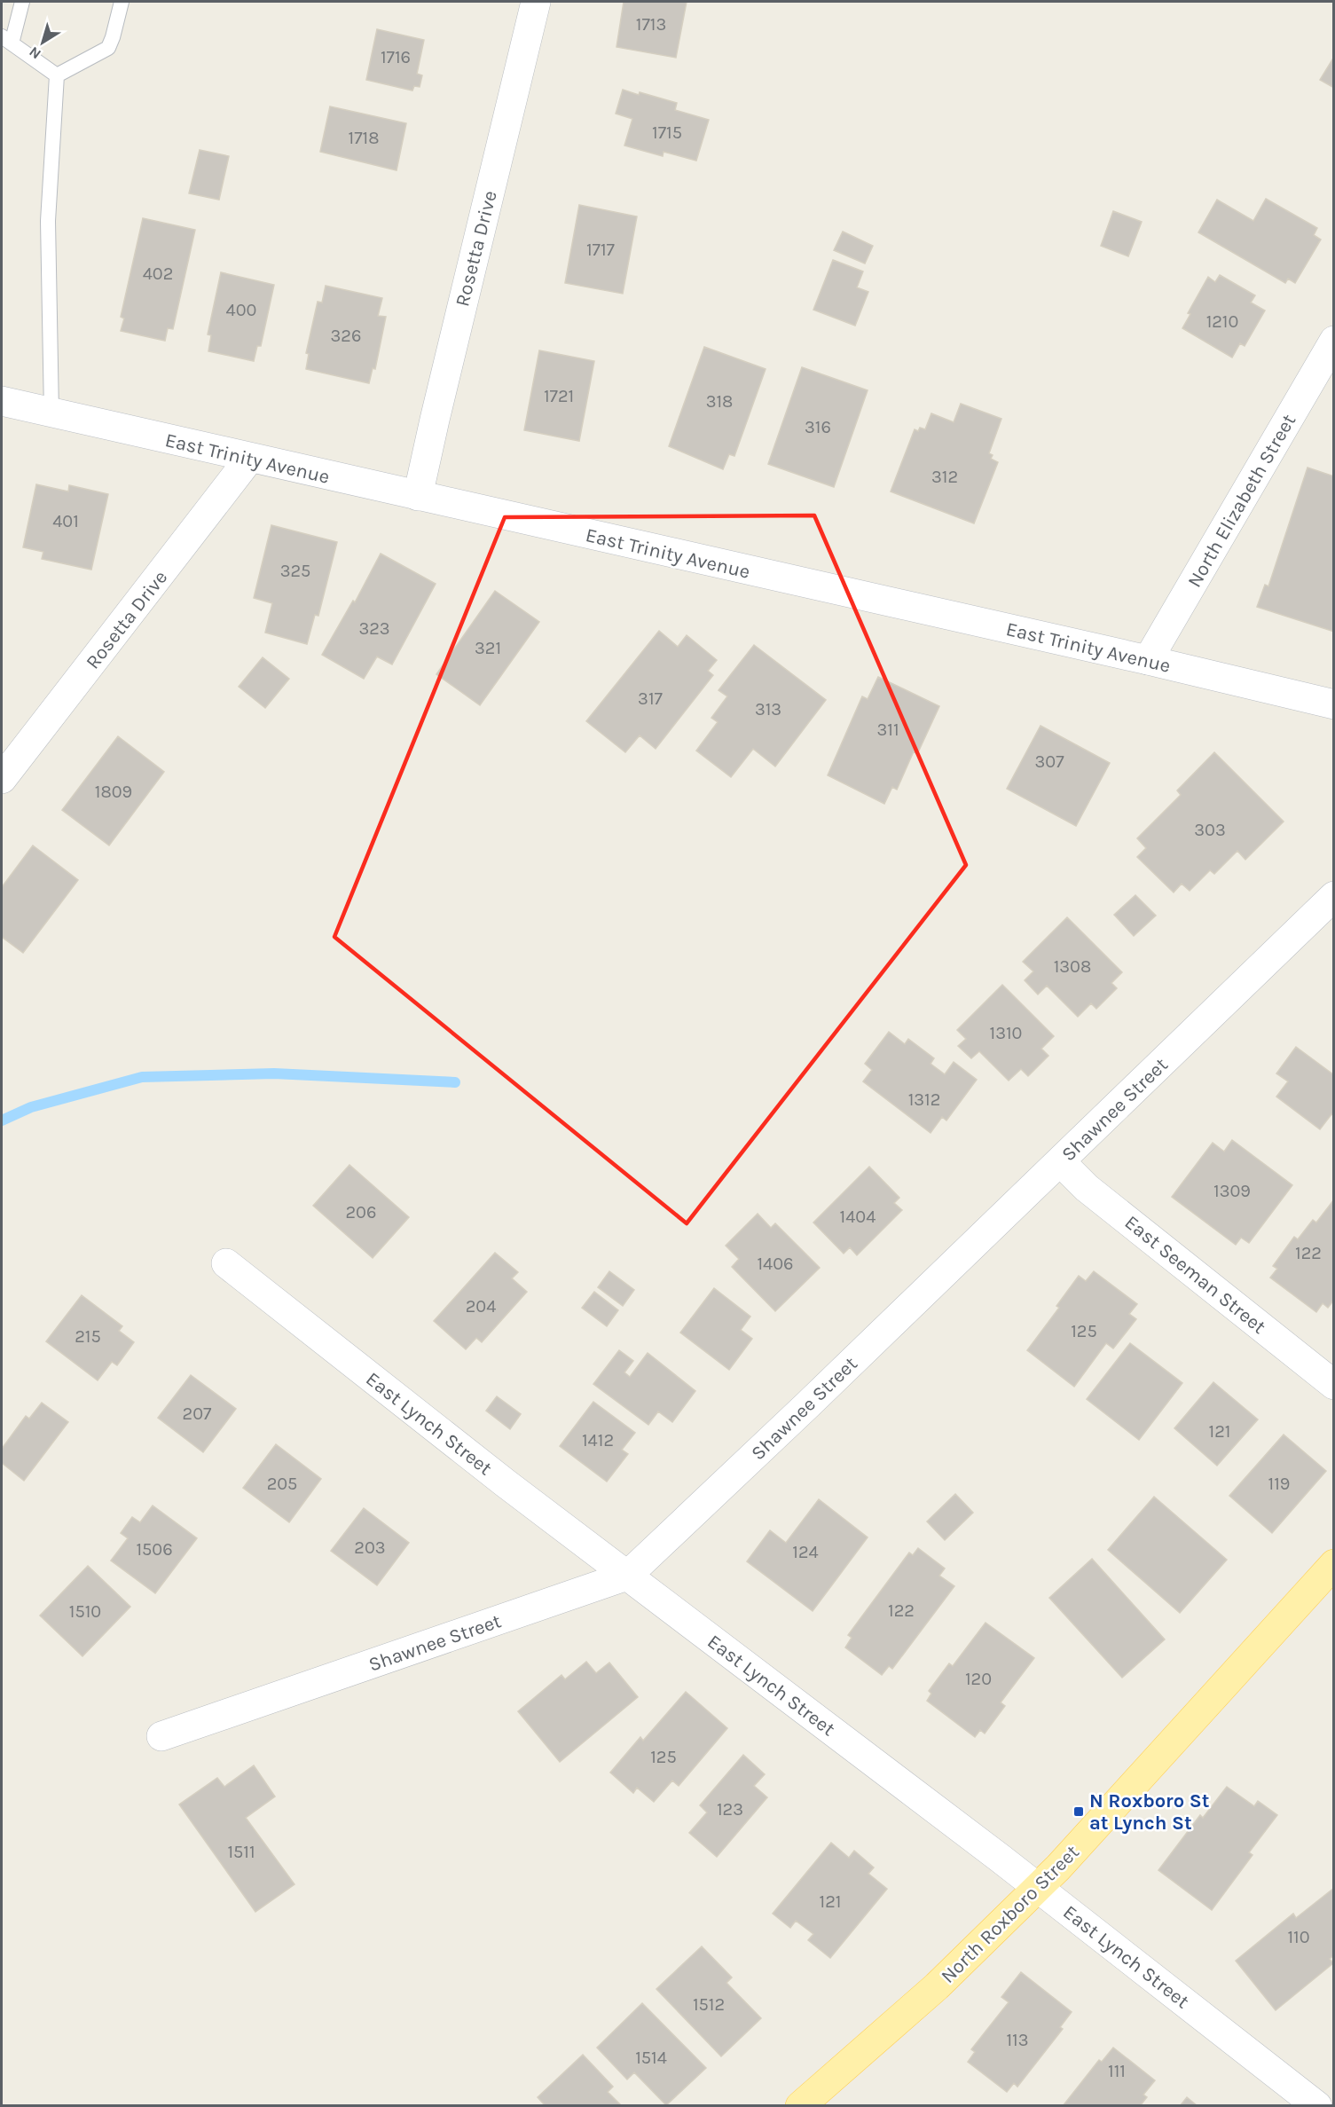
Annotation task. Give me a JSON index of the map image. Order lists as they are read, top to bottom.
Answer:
{
  "streets": {
    "main road": ["North Roxboro Street"],
    "street": [
      "Rosetta Drive",
      "East Trinity Avenue",
      "North Elizabeth Street",
      "Shawnee Street",
      "East Seeman Street",
      "East Lynch Street"
    ]
  },
  "crossings": [
    ["Rosetta Drive", "East Trinity Avenue"],
    ["East Trinity Avenue", "North Elizabeth Street"],
    ["Shawnee Street", "East Seeman Street"],
    ["Shawnee Street", "East Lynch Street"],
    ["East Lynch Street", "North Roxboro Street"]
  ],
  "places": {
    "transit": ["N Roxboro St at Lynch St"]
  },
  "house_numbers": [
    "1713",
    "1716",
    "1715",
    "1718",
    "1717",
    "402",
    "400",
    "1210",
    "326",
    "1721",
    "318",
    "316",
    "312",
    "401",
    "325",
    "323",
    "321",
    "317",
    "313",
    "311",
    "307",
    "1809",
    "303",
    "1308",
    "1310",
    "1312",
    "1309",
    "206",
    "1404",
    "122",
    "1406",
    "204",
    "125",
    "215",
    "207",
    "121",
    "1412",
    "205",
    "119",
    "203",
    "1506",
    "124",
    "122",
    "1510",
    "120",
    "125",
    "123",
    "1511",
    "121",
    "110",
    "1512",
    "113",
    "1514",
    "111"
  ],
  "north": "bottom left"
}
